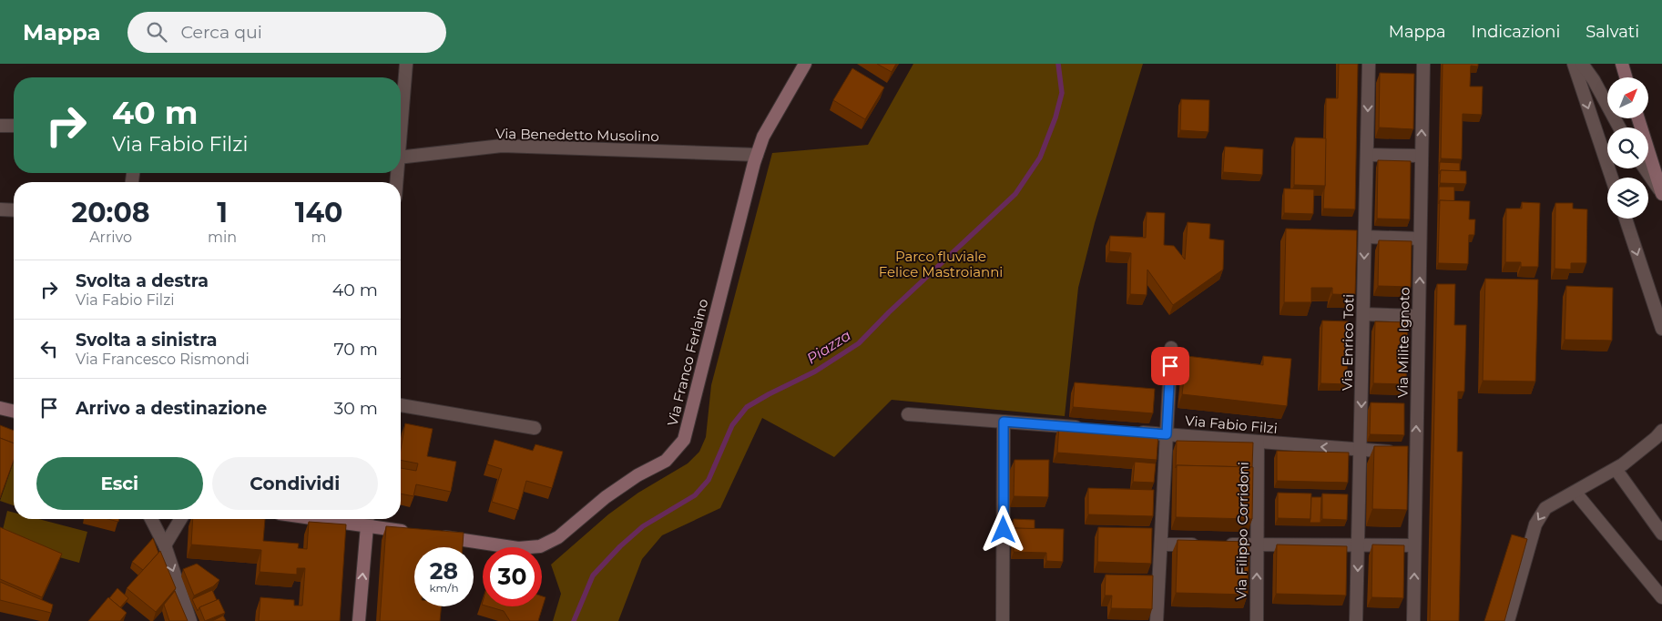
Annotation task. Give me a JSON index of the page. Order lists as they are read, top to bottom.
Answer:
{
  "streets": {
    "main road": ["Via Franco Ferlaino"],
    "street": [
      "Via Benedetto Musolino",
      "Via Enrico Toti",
      "Via Milite Ignoto",
      "Via Fabio Filzi",
      "Via Filippo Corridoni"
    ]
  },
  "crossings": [
    ["Via Benedetto Musolino", "Via Franco Ferlaino"],
    ["Via Enrico Toti", "Via Fabio Filzi"],
    ["Via Milite Ignoto", "Via Fabio Filzi"],
    ["Via Fabio Filzi", "Via Filippo Corridoni"]
  ],
  "one_way": ["Via Enrico Toti", "Via Milite Ignoto"],
  "water": ["Piazza"],
  "parks": ["Parco fluviale Felice Mastroianni"],
  "north": "top right",
  "page": {
    "header": "Mappa",
    "search": "Cerca qui",
    "nav": ["Mappa", "Indicazioni", "Salvati"],
    "turn": ["40 m", "Via Fabio Filzi"],
    "eta": [
      "20:08",
      "Arrivo",
      "1",
      "min",
      "140",
      "m"
    ],
    "list": [
      {
        "name": "Svolta a destra",
        "note": "Via Fabio Filzi",
        "value": "40 m"
      },
      {
        "name": "Svolta a sinistra",
        "note": "Via Francesco Rismondi",
        "value": "70 m"
      },
      {
        "name": "Arrivo a destinazione",
        "value": "30 m"
      }
    ],
    "buttons": ["Esci", "Condividi"],
    "speed": "28 km/h",
    "limit": "30"
  }
}
